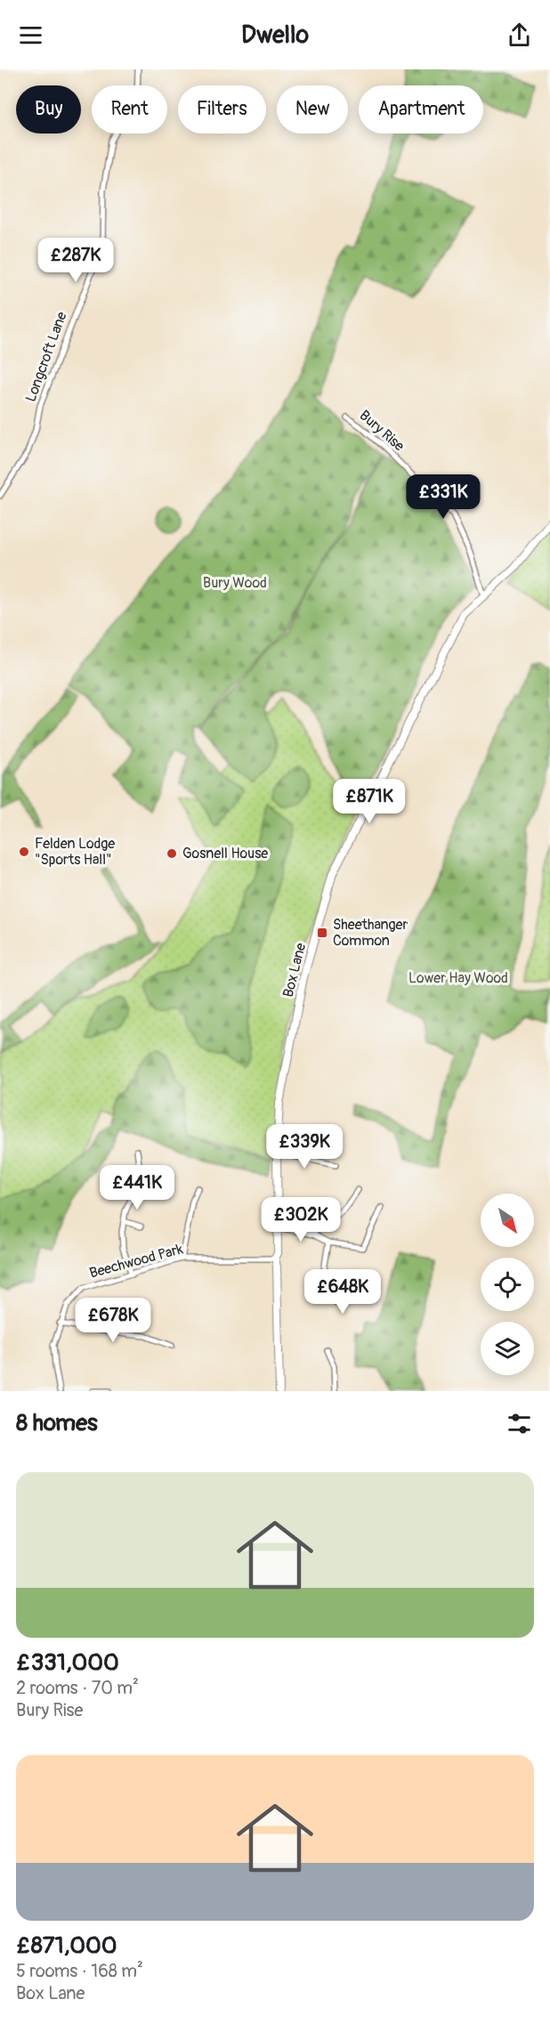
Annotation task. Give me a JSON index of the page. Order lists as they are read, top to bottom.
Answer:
{
  "streets": {
    "main road": ["Box Lane"],
    "street": ["Longcroft Lane", "Bury Rise", "Beechwood Park"]
  },
  "crossings": [
    ["Bury Rise", "Box Lane"],
    ["Box Lane", "Beechwood Park"]
  ],
  "parks": ["Bury Wood", "Lower Hay Wood"],
  "places": {
    "other": ["Felden Lodge \"Sports Hall\"", "Gosnell House"],
    "transit": ["Sheethanger Common"]
  },
  "north": "bottom right",
  "page": {
    "header": "Dwello",
    "chip": [
      "Buy",
      "Rent",
      "Filters",
      "New",
      "Apartment"
    ],
    "price": [
      "£287K",
      "£331K",
      "£871K",
      "£339K",
      "£441K",
      "£302K",
      "£648K",
      "£678K"
    ],
    "heading": "8 homes",
    "list": [
      {
        "name": "£331,000",
        "note": "2 rooms · 70 m² · Bury Rise"
      },
      {
        "name": "£871,000",
        "note": "5 rooms · 168 m² · Box Lane"
      }
    ]
  }
}
